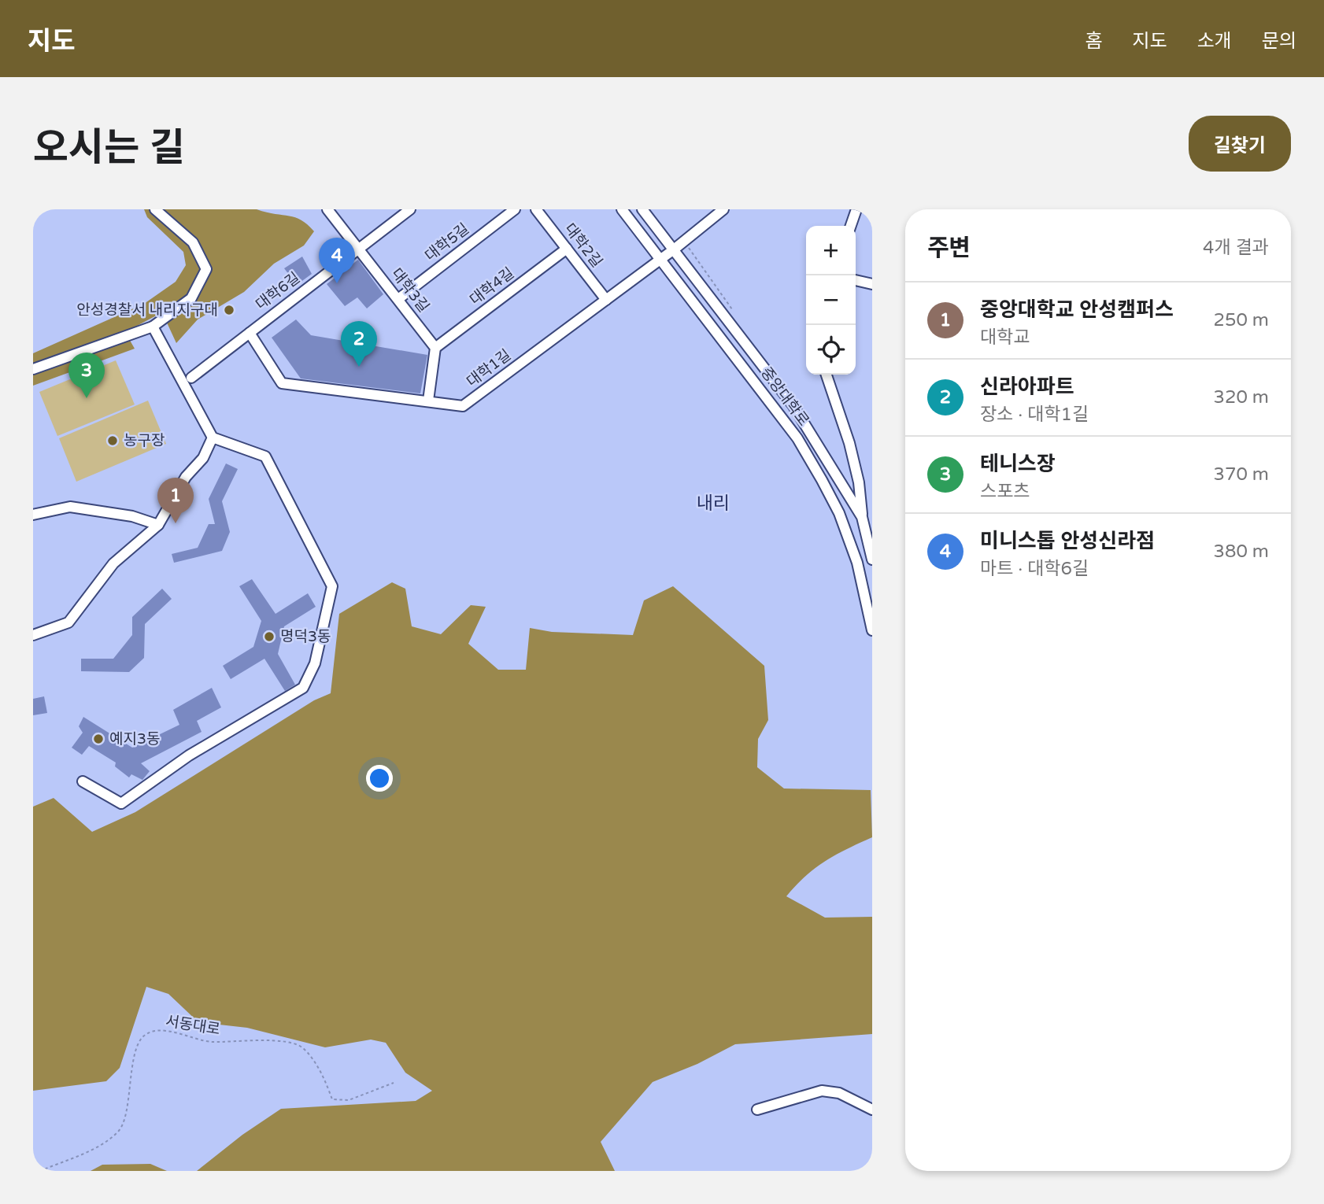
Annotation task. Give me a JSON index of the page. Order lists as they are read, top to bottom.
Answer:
{
  "streets": {
    "street": [
      "대학5길",
      "대학2길",
      "대학4길",
      "대학3길",
      "대학6길",
      "대학1길",
      "중앙대학로"
    ],
    "path": ["서동대로"]
  },
  "crossings": [
    ["대학5길", "대학3길"],
    ["대학2길", "대학4길"],
    ["대학2길", "대학1길"],
    ["대학4길", "대학3길"],
    ["대학3길", "대학6길"],
    ["대학6길", "대학1길"],
    ["대학1길", "중앙대학로"]
  ],
  "districts": ["내리"],
  "places": [
    "안성경찰서 내리지구대",
    "농구장",
    "명덕3동",
    "예지3동"
  ],
  "page": {
    "header": "지도",
    "nav": [
      "홈",
      "지도",
      "소개",
      "문의"
    ],
    "title": "오시는 길",
    "buttons": "길찾기",
    "heading": ["주변", "4개 결과"],
    "map_buttons": ["+", "−"],
    "pins": [
      "4",
      "2",
      "3",
      "1"
    ],
    "list": [
      {
        "mark": "1",
        "name": "중앙대학교 안성캠퍼스",
        "note": "대학교",
        "value": "250 m"
      },
      {
        "mark": "2",
        "name": "신라아파트",
        "note": "장소 · 대학1길",
        "value": "320 m"
      },
      {
        "mark": "3",
        "name": "테니스장",
        "note": "스포츠",
        "value": "370 m"
      },
      {
        "mark": "4",
        "name": "미니스톱 안성신라점",
        "note": "마트 · 대학6길",
        "value": "380 m"
      }
    ]
  }
}
